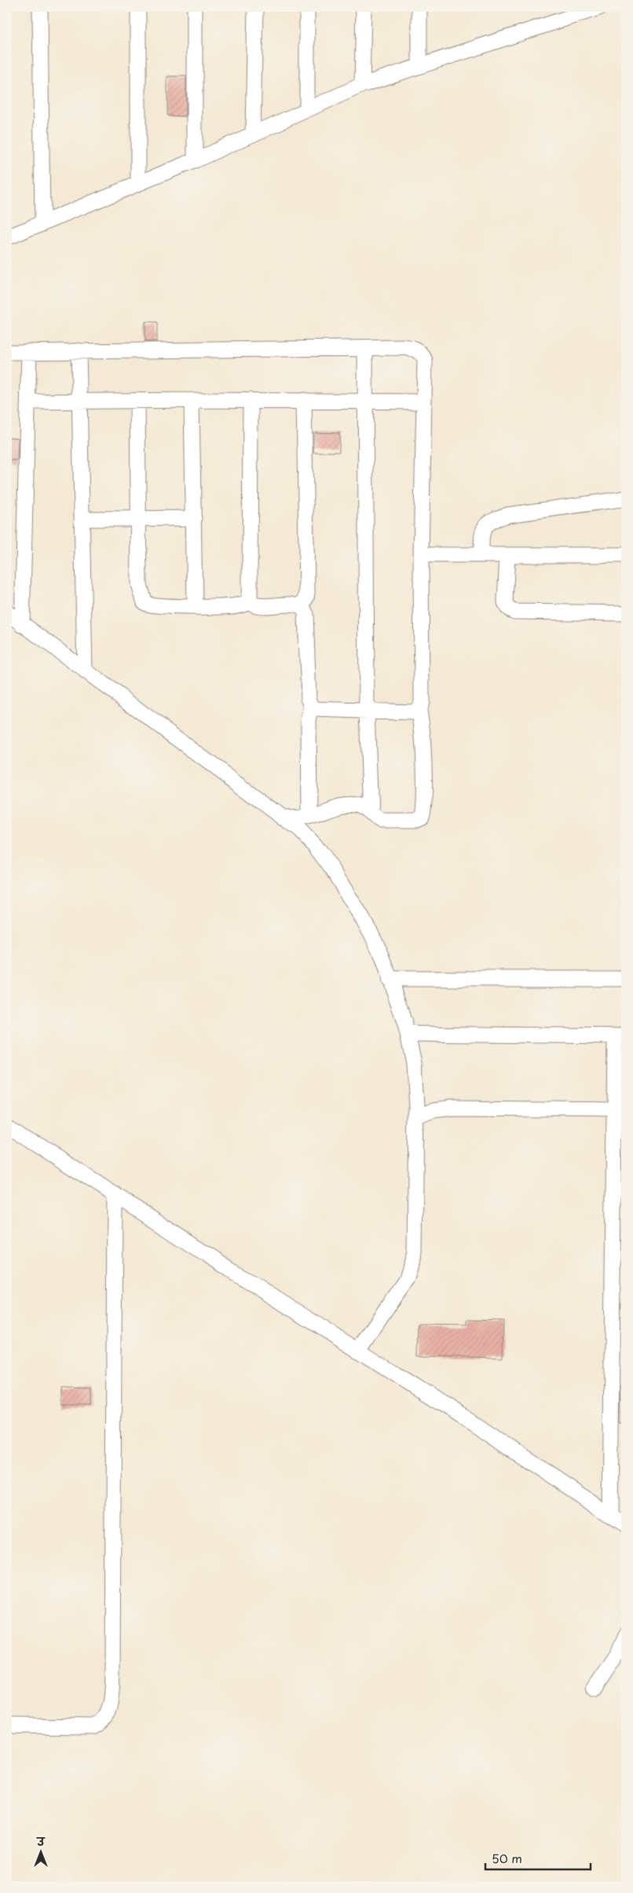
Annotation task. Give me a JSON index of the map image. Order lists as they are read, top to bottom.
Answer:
{
  "scale_bar": "50 m",
  "north": "top"
}
